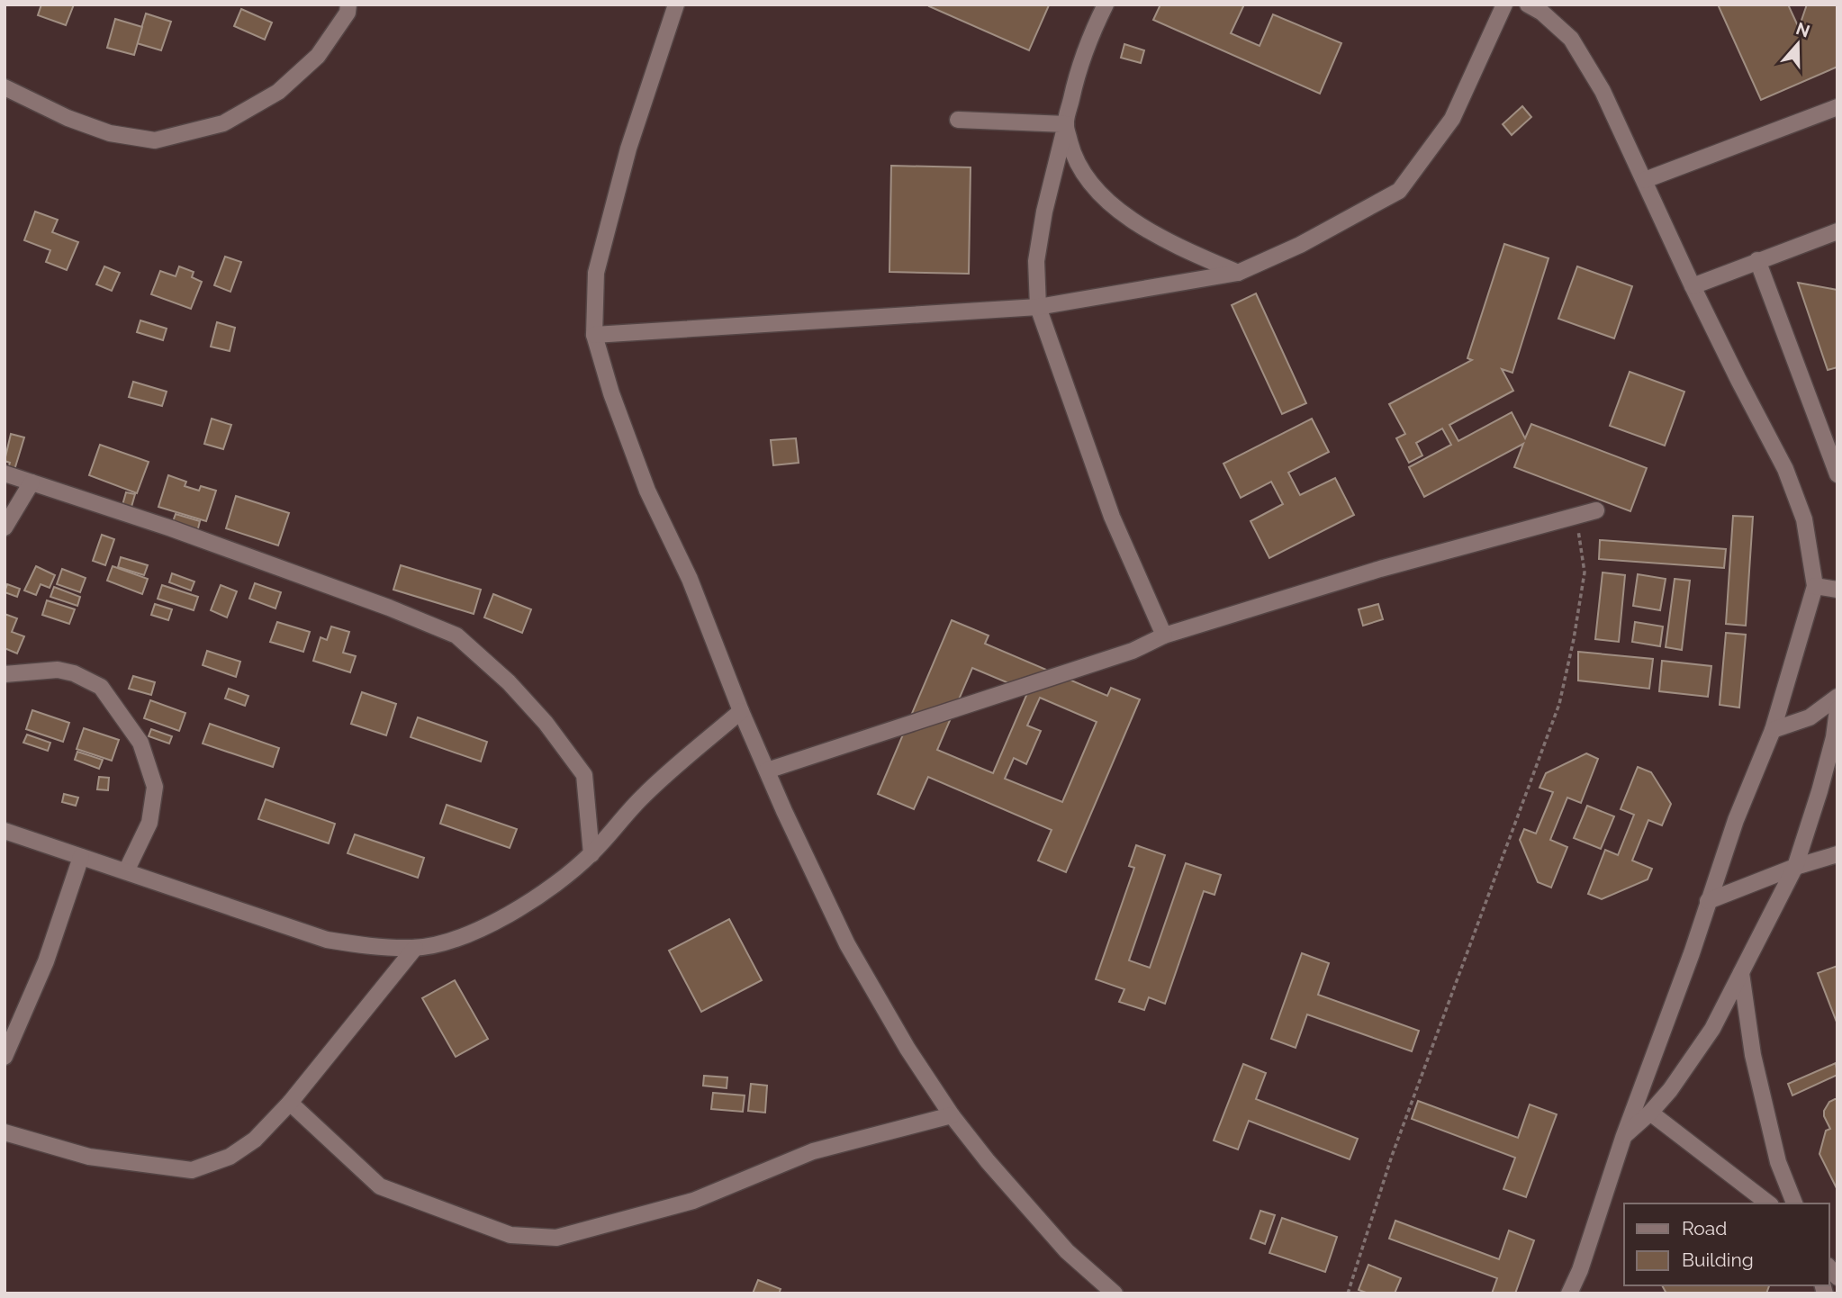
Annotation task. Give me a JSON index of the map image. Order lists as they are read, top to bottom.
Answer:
{
  "legend": ["Road", "Building"],
  "north": "top"
}
